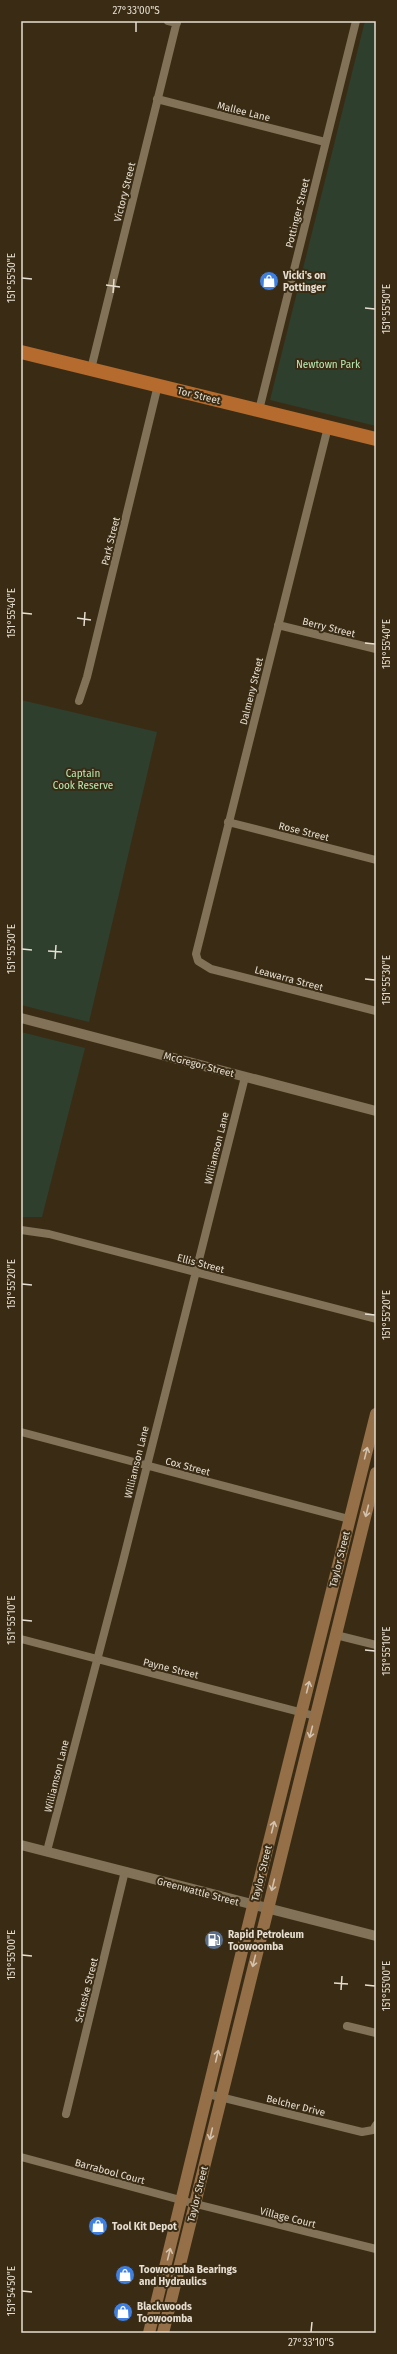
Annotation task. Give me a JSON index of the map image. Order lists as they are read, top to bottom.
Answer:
{
  "streets": {
    "highway": ["Tor Street"],
    "main road": ["Taylor Street"],
    "street": [
      "Mallee Lane",
      "Victory Street",
      "Pottinger Street",
      "Park Street",
      "Berry Street",
      "Dalmeny Street",
      "Rose Street",
      "Leawarra Street",
      "McGregor Street",
      "Williamson Lane",
      "Ellis Street",
      "Cox Street",
      "Payne Street",
      "Greenwattle Street",
      "Scheske Street",
      "Belcher Drive",
      "Barrabool Court",
      "Village Court"
    ]
  },
  "crossings": [
    ["Mallee Lane", "Victory Street"],
    ["Mallee Lane", "Pottinger Street"],
    ["Victory Street", "Tor Street"],
    ["Pottinger Street", "Tor Street"],
    ["Tor Street", "Park Street"],
    ["Tor Street", "Dalmeny Street"],
    ["Berry Street", "Dalmeny Street"],
    ["Dalmeny Street", "Rose Street"],
    ["Dalmeny Street", "Leawarra Street"],
    ["McGregor Street", "Williamson Lane"],
    ["Williamson Lane", "Ellis Street"],
    ["Williamson Lane", "Cox Street"],
    ["Williamson Lane", "Payne Street"],
    ["Williamson Lane", "Greenwattle Street"],
    ["Cox Street", "Taylor Street"],
    ["Taylor Street", "Payne Street"],
    ["Taylor Street", "Greenwattle Street"],
    ["Taylor Street", "Belcher Drive"],
    ["Taylor Street", "Barrabool Court"],
    ["Taylor Street", "Village Court"],
    ["Greenwattle Street", "Scheske Street"],
    ["Barrabool Court", "Village Court"]
  ],
  "parks": ["Newtown Park", "Captain Cook Reserve"],
  "places": {
    "shop": [
      "Vicki's on Pottinger",
      "Tool Kit Depot",
      "Toowoomba Bearings and Hydraulics",
      "Blackwoods Toowoomba"
    ],
    "fuel station": ["Rapid Petroleum Toowoomba"]
  },
  "coordinates": [
    "27°33'00\"S",
    "151°55'50\"E",
    "151°55'40\"E",
    "151°55'30\"E",
    "151°55'20\"E",
    "151°55'10\"E",
    "151°55'00\"E",
    "151°54'50\"E",
    "27°33'10\"S"
  ]
}
